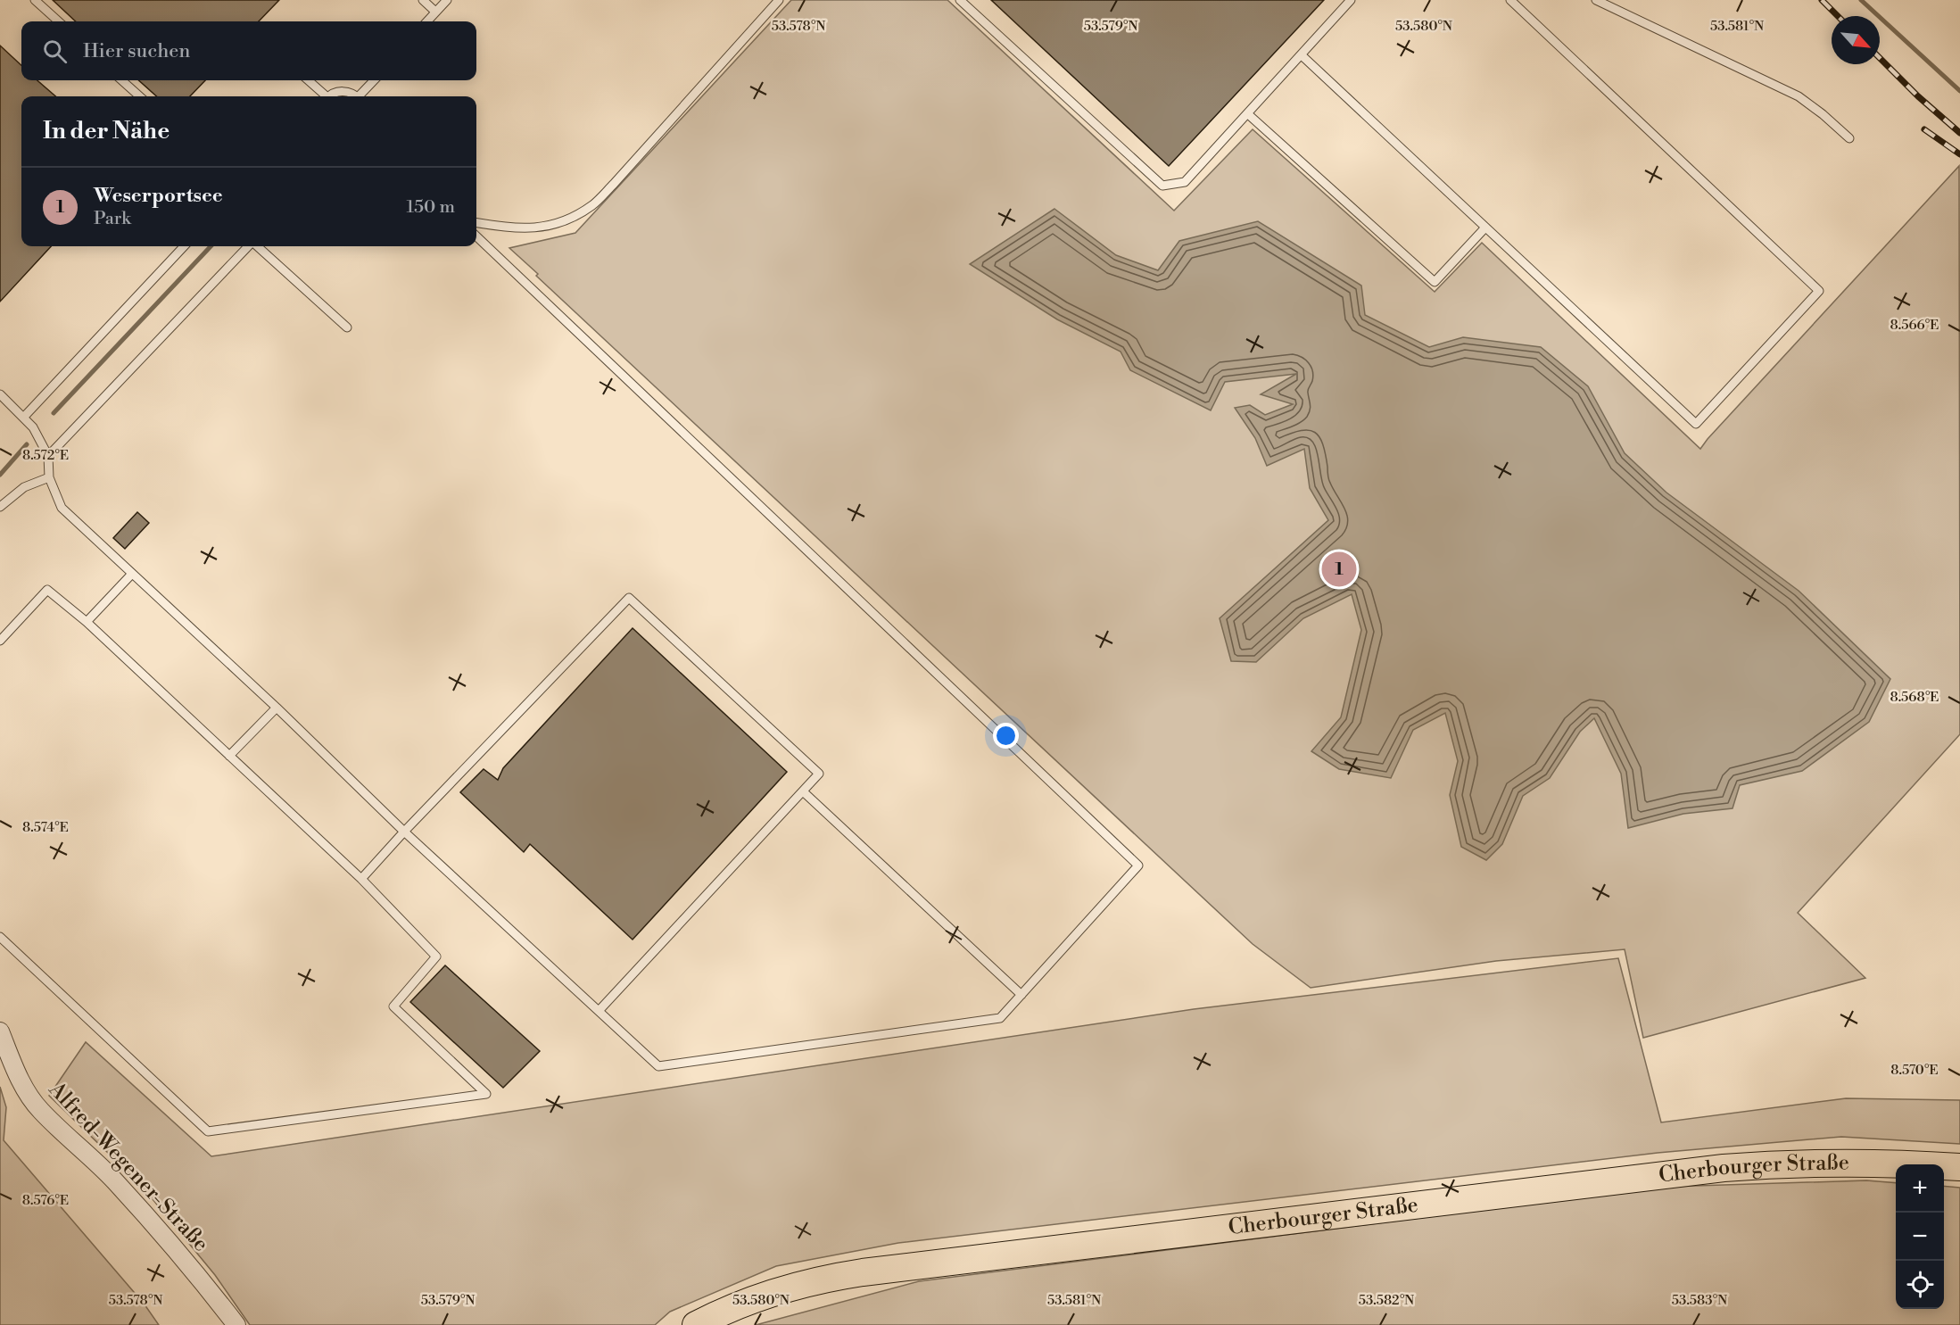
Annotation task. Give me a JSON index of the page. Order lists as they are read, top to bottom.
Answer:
{
  "streets": {
    "main road": ["Cherbourger Straße"],
    "street": ["Alfred-Wegener-Straße"]
  },
  "north": "bottom right",
  "page": {
    "search": "Hier suchen",
    "heading": "In der Nähe",
    "list": [
      {
        "mark": "1",
        "name": "Weserportsee",
        "note": "Park",
        "value": "150 m"
      }
    ],
    "pins": "1",
    "map_buttons": ["+", "−"]
  },
  "coordinates": [
    "53.578°N",
    "53.579°N",
    "53.580°N",
    "53.581°N",
    "8.566°E",
    "8.572°E",
    "8.568°E",
    "8.574°E",
    "8.570°E",
    "8.576°E",
    "53.582°N",
    "53.583°N"
  ]
}
